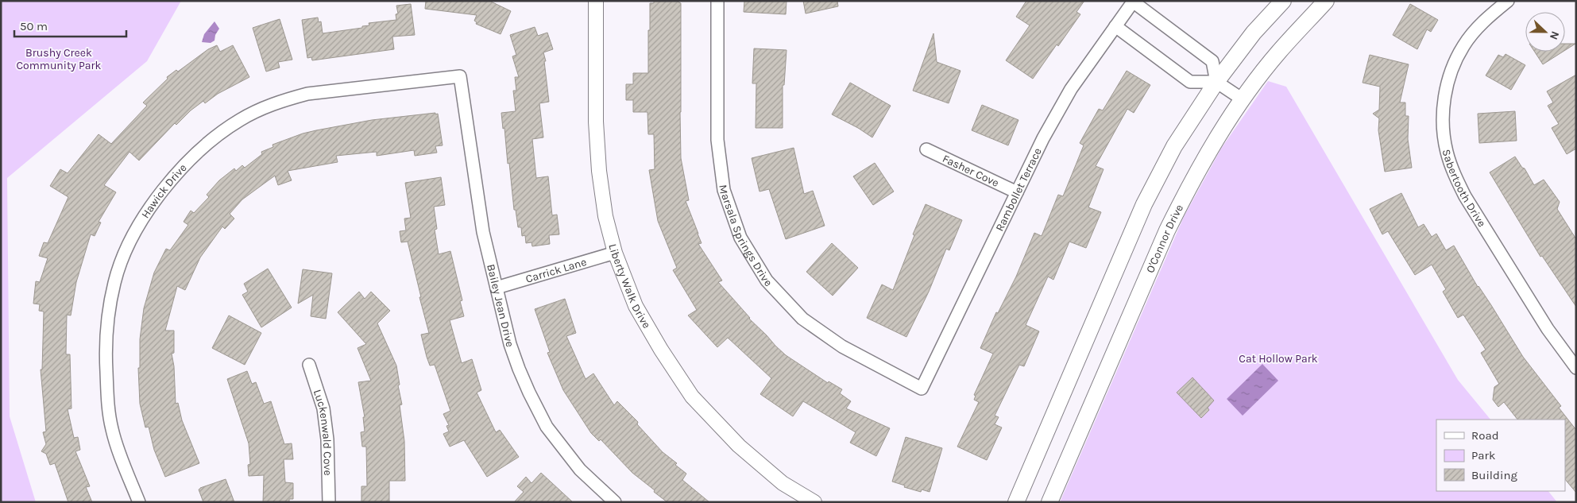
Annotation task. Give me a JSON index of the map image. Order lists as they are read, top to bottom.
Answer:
{
  "streets": {
    "main road": ["O'Connor Drive"],
    "street": [
      "Fasher Cove",
      "Sabertooth Drive",
      "Rambollet Terrace",
      "Hawick Drive",
      "Marsala Springs Drive",
      "Carrick Lane",
      "Liberty Walk Drive",
      "Bailey Jean Drive",
      "Luckenwald Cove"
    ]
  },
  "crossings": [
    ["Fasher Cove", "Rambollet Terrace"],
    ["Rambollet Terrace", "Marsala Springs Drive"],
    ["Hawick Drive", "Bailey Jean Drive"],
    ["Carrick Lane", "Liberty Walk Drive"],
    ["Carrick Lane", "Bailey Jean Drive"]
  ],
  "parks": ["Brushy Creek Community Park", "Cat Hollow Park"],
  "legend": ["Road", "Park", "Building"],
  "scale_bar": "50 m",
  "north": "right"
}
